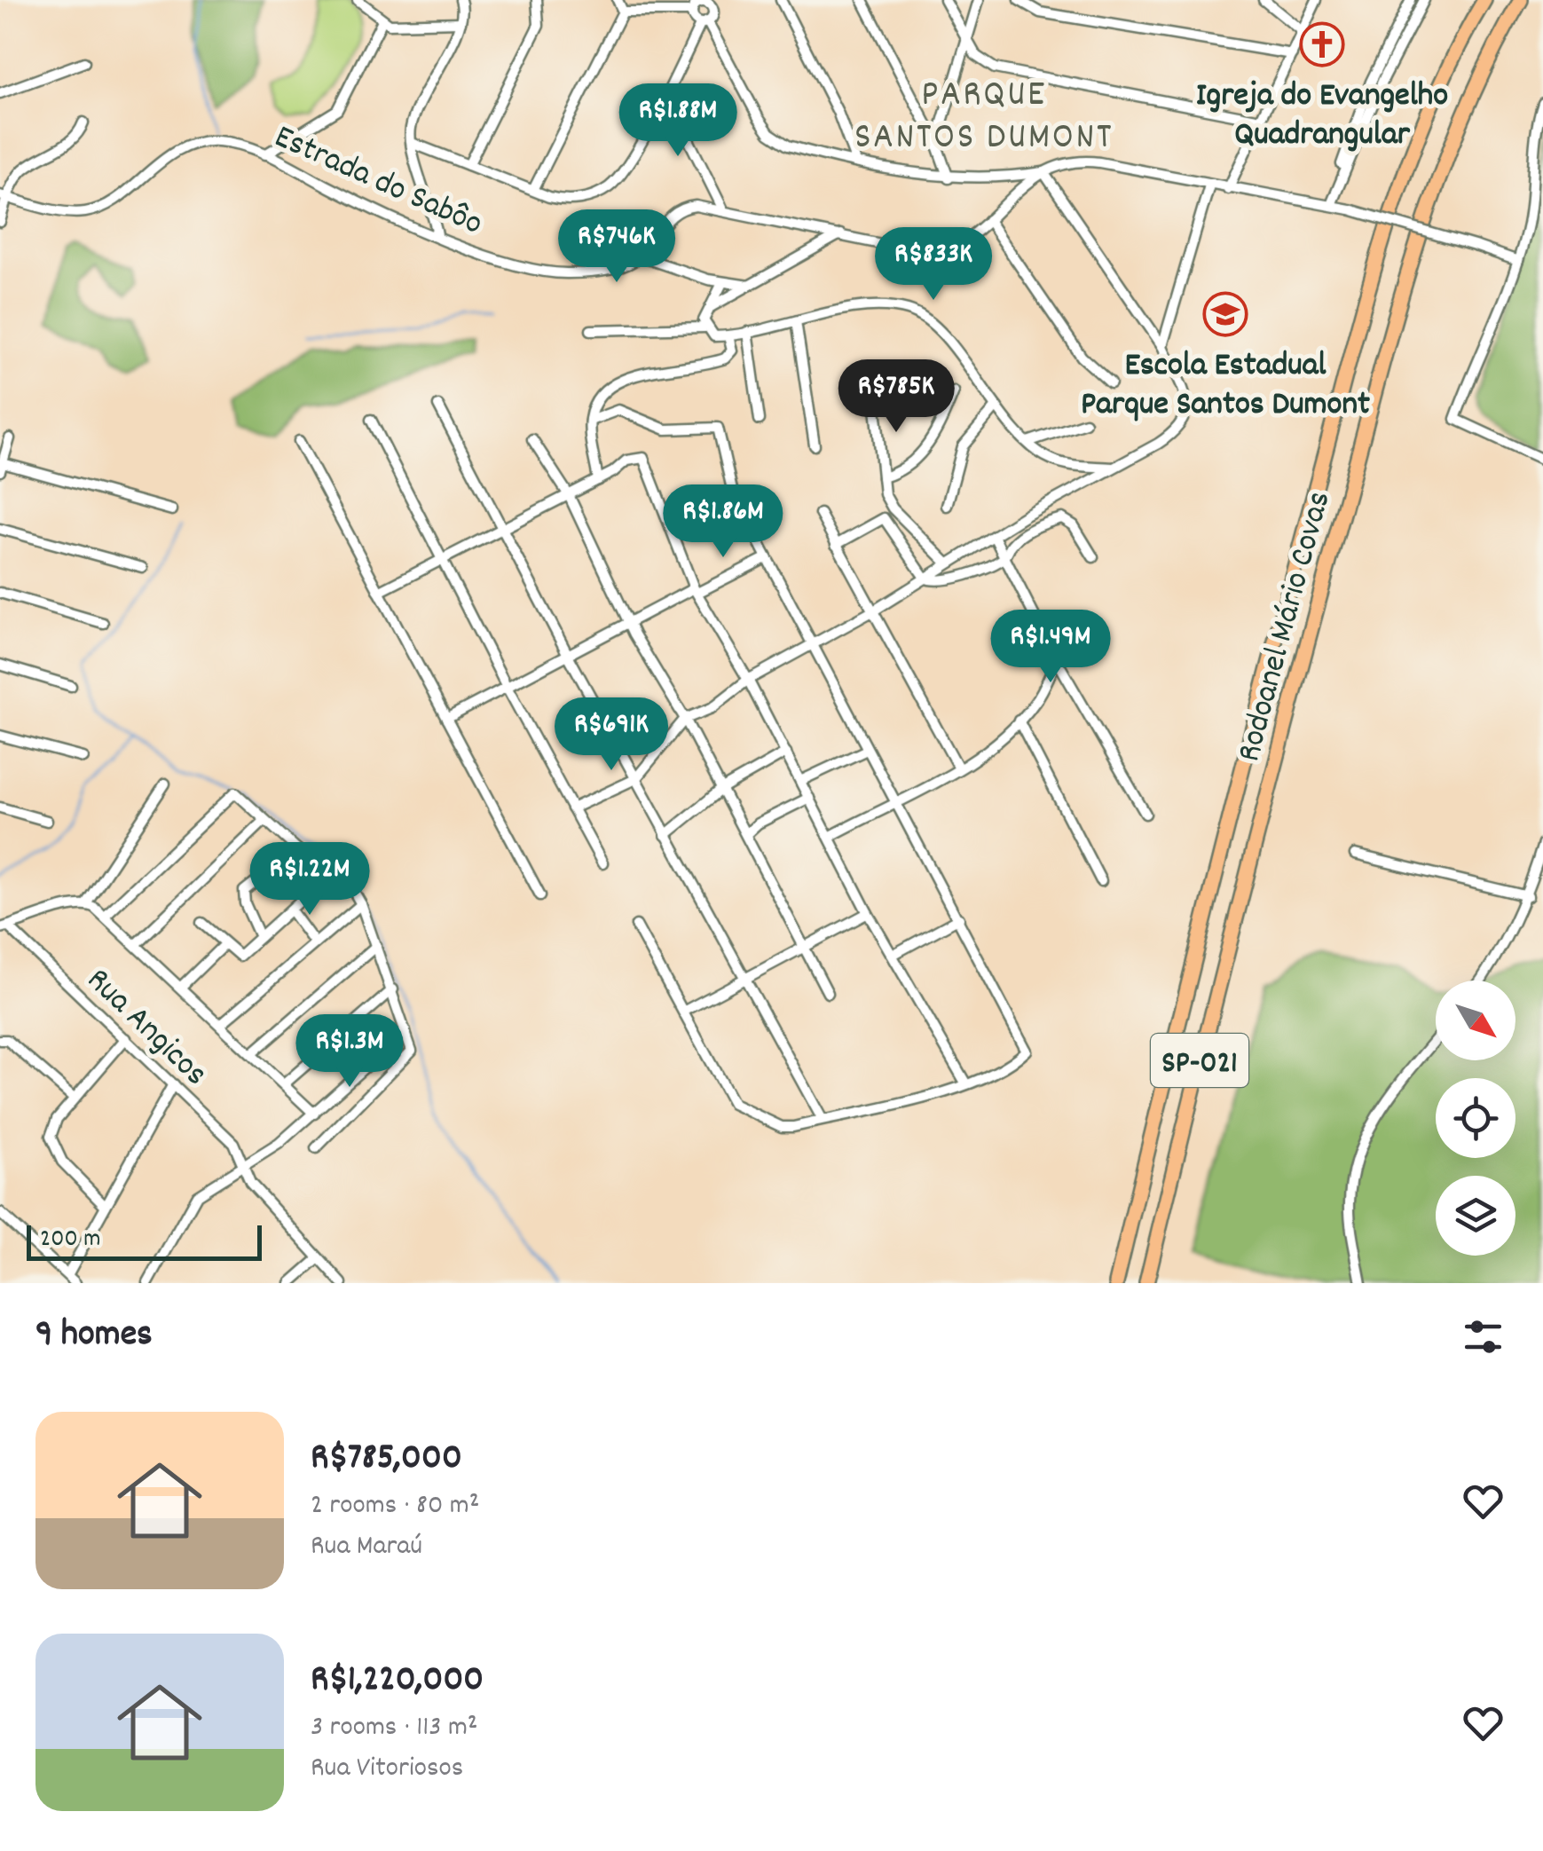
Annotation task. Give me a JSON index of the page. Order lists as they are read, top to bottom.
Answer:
{
  "streets": {
    "highway": ["Rodoanel Mário Covas", "SP-021"],
    "street": ["Estrada do Sabôo", "Rua Angicos"]
  },
  "districts": ["PARQUE SANTOS DUMONT"],
  "places": {
    "church": ["Igreja do Evangelho Quadrangular"],
    "school or university": ["Escola Estadual Parque Santos Dumont"]
  },
  "scale_bar": "200 m",
  "north": "bottom right",
  "page": {
    "price": [
      "R$1.88M",
      "R$746K",
      "R$833K",
      "R$785K",
      "R$1.86M",
      "R$1.49M",
      "R$691K",
      "R$1.22M",
      "R$1.3M"
    ],
    "scale": "200 m",
    "heading": "9 homes",
    "list": [
      {
        "name": "R$785,000",
        "note": "2 rooms · 80 m² · Rua Maraú"
      },
      {
        "name": "R$1,220,000",
        "note": "3 rooms · 113 m² · Rua Vitoriosos"
      }
    ]
  }
}
